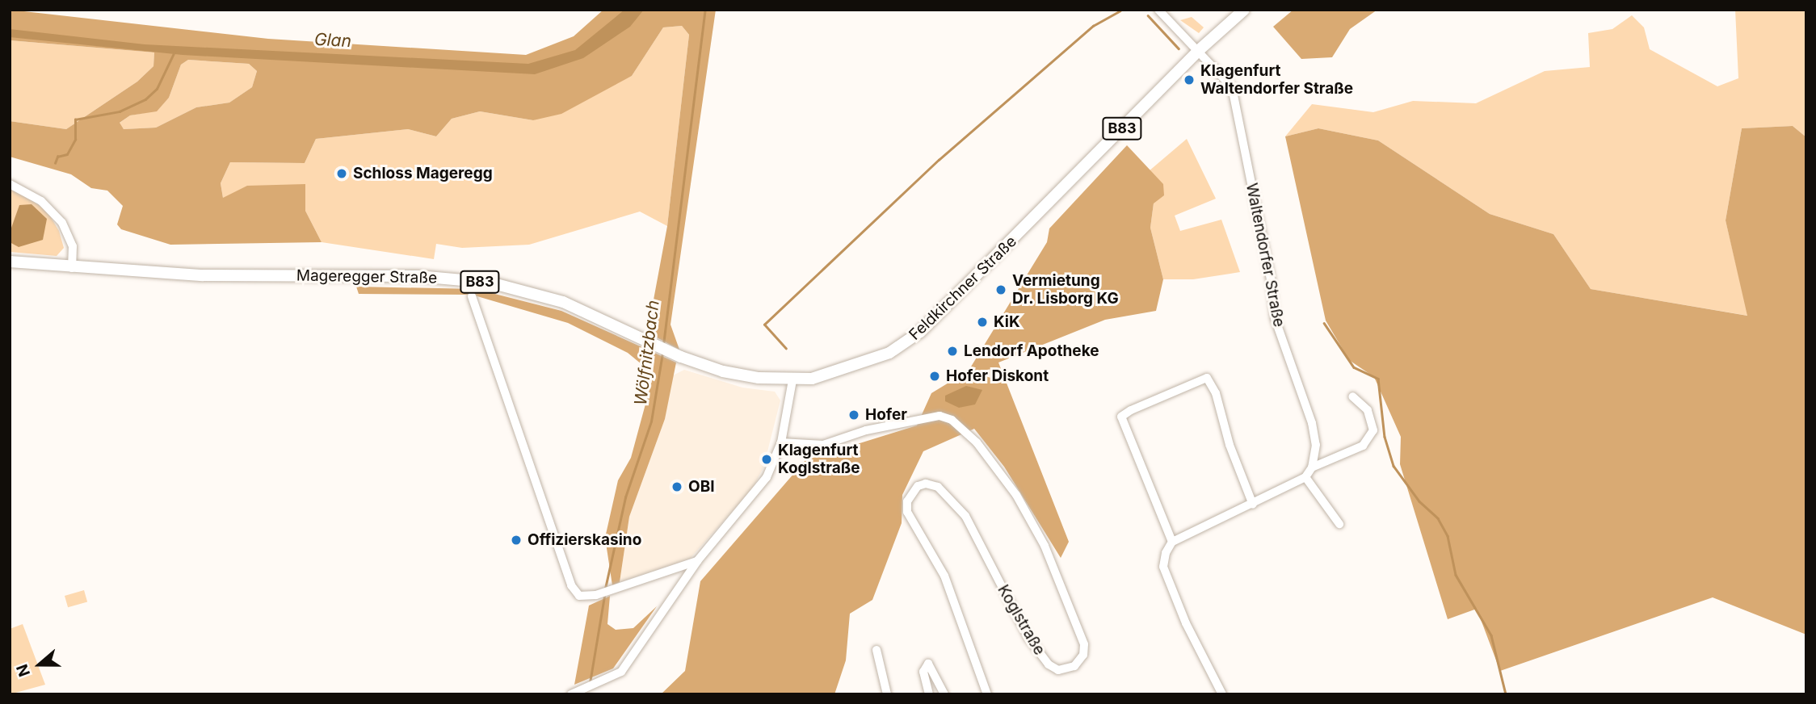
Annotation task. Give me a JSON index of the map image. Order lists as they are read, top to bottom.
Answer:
{
  "streets": {
    "main road": ["B83", "Mageregger Straße", "Feldkirchner Straße"],
    "street": ["Waltendorfer Straße", "Koglstraße"]
  },
  "crossings": [
    ["Waltendorfer Straße", "Feldkirchner Straße"],
    ["Mageregger Straße", "Feldkirchner Straße"]
  ],
  "water": ["Glan", "Wölfnitzbach"],
  "places": [
    "Klagenfurt Waltendorfer Straße",
    "Schloss Mageregg",
    "Vermietung Dr. Lisborg KG",
    "KiK",
    "Lendorf Apotheke",
    "Hofer Diskont",
    "Hofer",
    "Klagenfurt Koglstraße",
    "OBI",
    "Offizierskasino"
  ],
  "north": "left"
}
